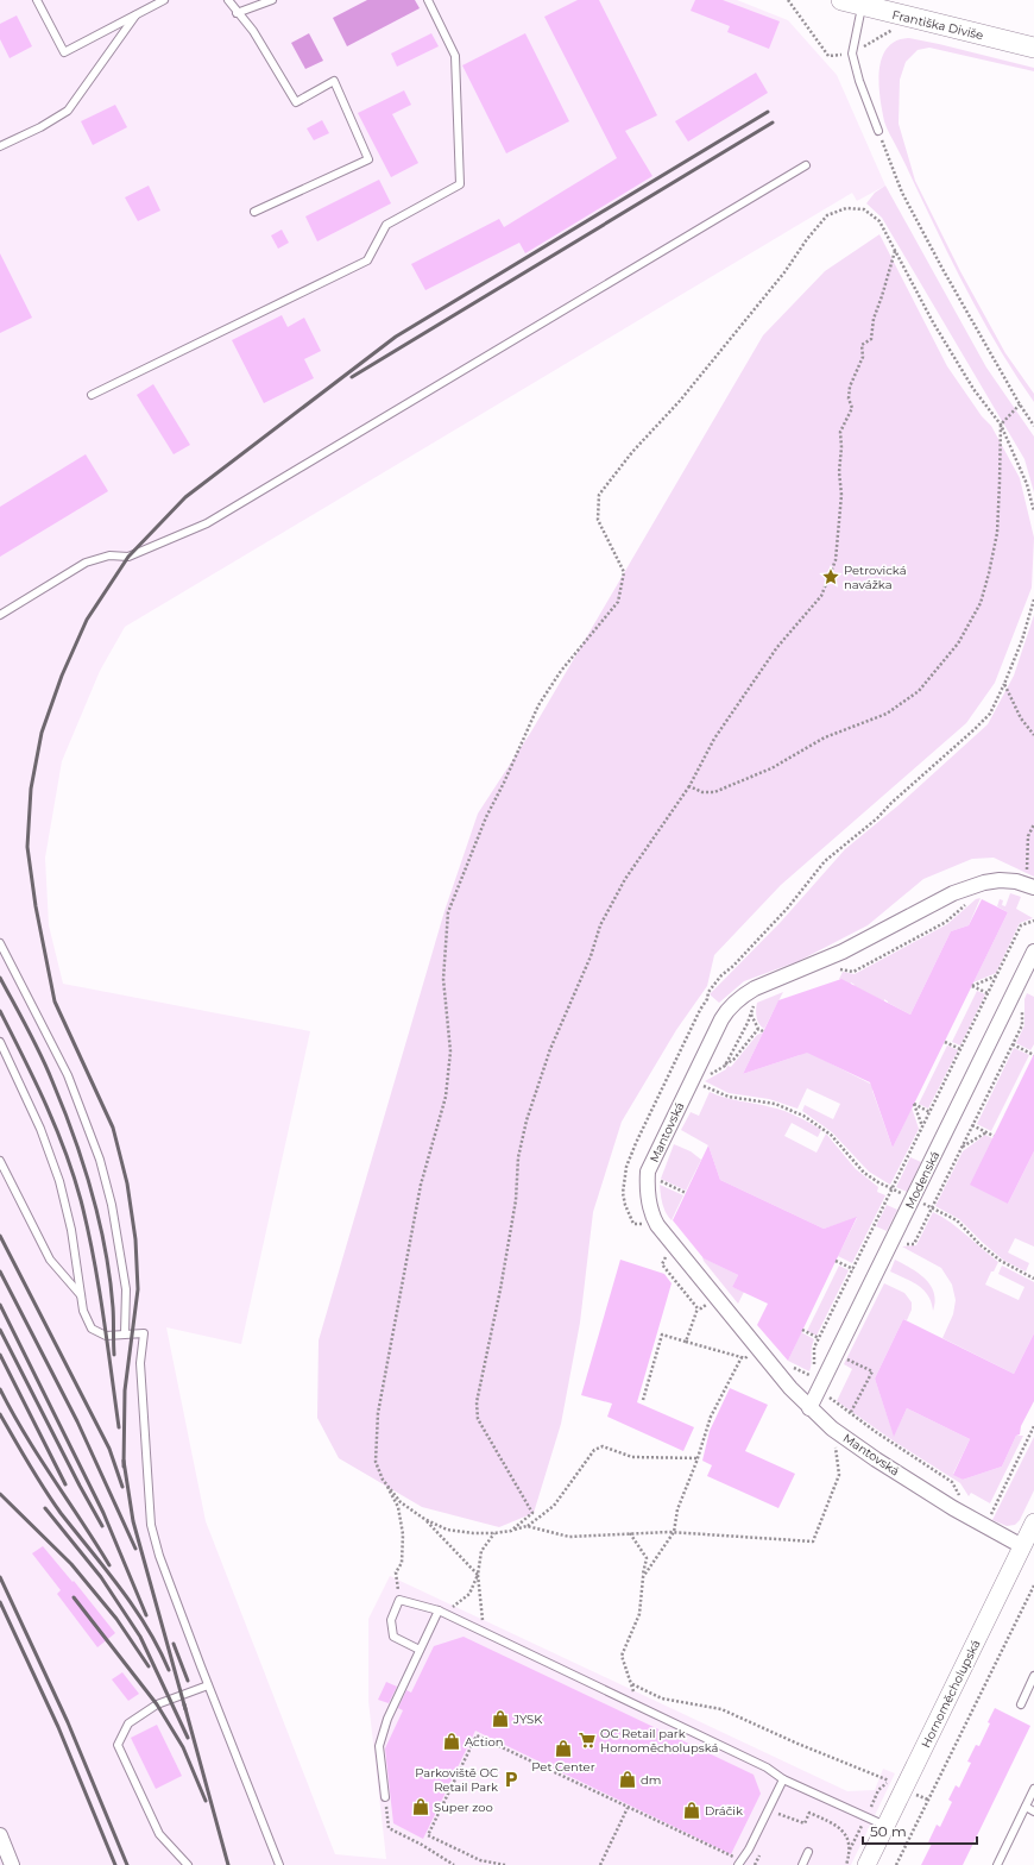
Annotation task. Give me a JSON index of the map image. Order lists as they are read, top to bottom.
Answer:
{
  "streets": {
    "main road": ["Františka Diviše"],
    "street": ["Mantovská", "Modenská", "Hornoměcholupská"]
  },
  "crossings": [
    ["Mantovská", "Modenská"],
    ["Mantovská", "Hornoměcholupská"]
  ],
  "places": {
    "place": ["Petrovická navážka"],
    "shop": [
      "JYSK",
      "Action",
      "Pet Center",
      "dm",
      "Super zoo",
      "Dráčik"
    ],
    "supermarket": ["OC Retail park Hornoměcholupská"],
    "parking": ["Parkoviště OC Retail Park"]
  },
  "scale_bar": "50 m"
}
